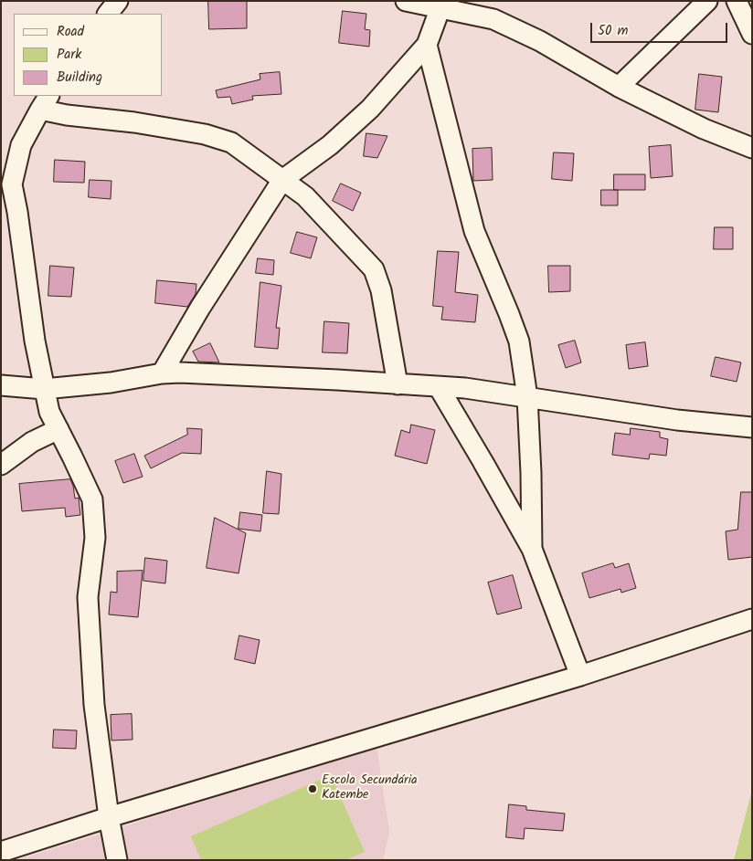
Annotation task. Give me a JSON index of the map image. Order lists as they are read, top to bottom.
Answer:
{
  "places": ["Escola Secundária Katembe"],
  "legend": ["Road", "Park", "Building"],
  "scale_bar": "50 m"
}
